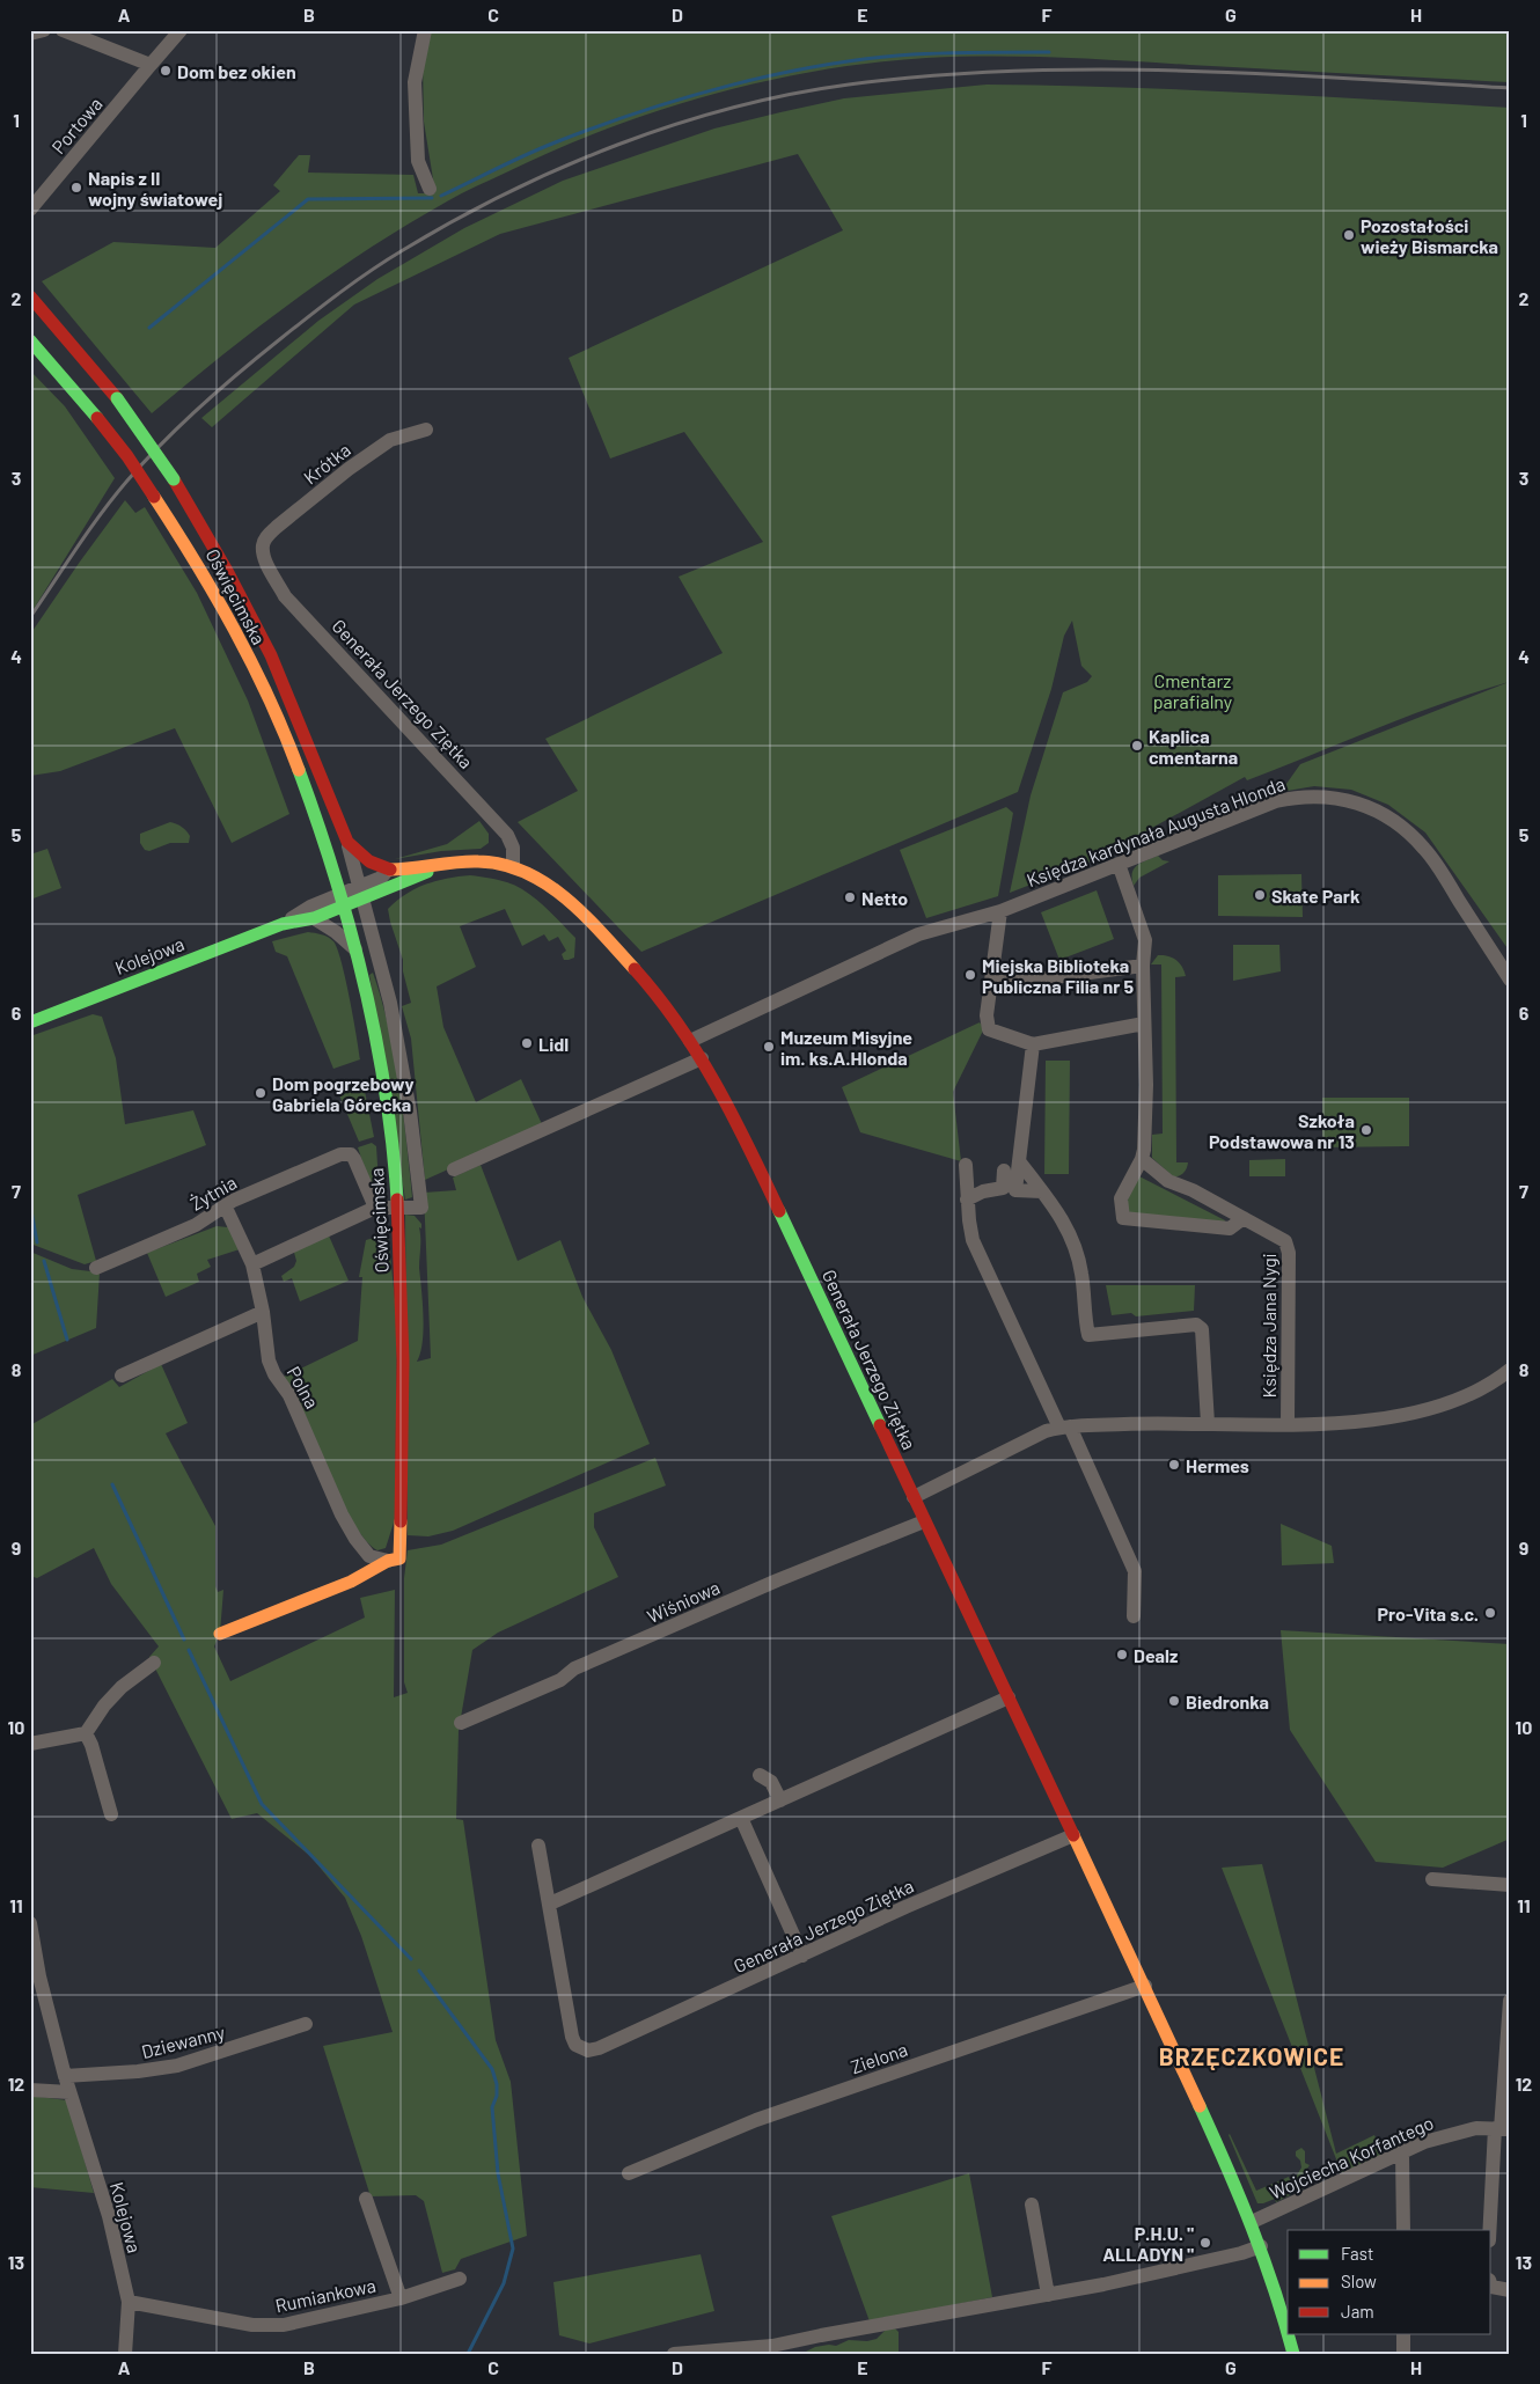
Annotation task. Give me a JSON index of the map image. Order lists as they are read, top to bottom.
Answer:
{
  "streets": {
    "main road": ["Oświęcimska", "Generała Jerzego Ziętka", "Kolejowa"],
    "street": [
      "Portowa",
      "Krótka",
      "Księdza kardynała Augusta Hlonda",
      "Żytnia",
      "Księdza Jana Nygi",
      "Polna",
      "Wiśniowa",
      "Dziewanny",
      "Zielona",
      "Wojciecha Korfantego",
      "Rumiankowa"
    ]
  },
  "crossings": [
    ["Krótka", "Generała Jerzego Ziętka"],
    ["Oświęcimska", "Kolejowa"],
    ["Oświęcimska", "Polna"],
    ["Generała Jerzego Ziętka", "Wiśniowa"],
    ["Generała Jerzego Ziętka", "Zielona"],
    ["Generała Jerzego Ziętka", "Wojciecha Korfantego"],
    ["Kolejowa", "Dziewanny"],
    ["Kolejowa", "Rumiankowa"],
    ["Żytnia", "Polna"]
  ],
  "districts": ["BRZĘCZKOWICE"],
  "parks": ["Cmentarz parafialny"],
  "places": [
    "Dom bez okien",
    "Napis z II wojny światowej",
    "Pozostałości wieży Bismarcka",
    "Kaplica cmentarna",
    "Skate Park",
    "Netto",
    "Miejska Biblioteka Publiczna Filia nr 5",
    "Lidl",
    "Muzeum Misyjne im. ks.A.Hlonda",
    "Dom pogrzebowy Gabriela Górecka",
    "Szkoła Podstawowa nr 13",
    "Hermes",
    "Pro-Vita s.c.",
    "Dealz",
    "Biedronka",
    "P.H.U. \" ALLADYN \""
  ],
  "legend": ["Fast", "Slow", "Jam"],
  "grid": {
    "columns": [
      "A",
      "B",
      "C",
      "D",
      "E",
      "F",
      "G",
      "H"
    ],
    "rows": [
      "1",
      "2",
      "3",
      "4",
      "5",
      "6",
      "7",
      "8",
      "9",
      "10",
      "11",
      "12",
      "13"
    ]
  }
}
